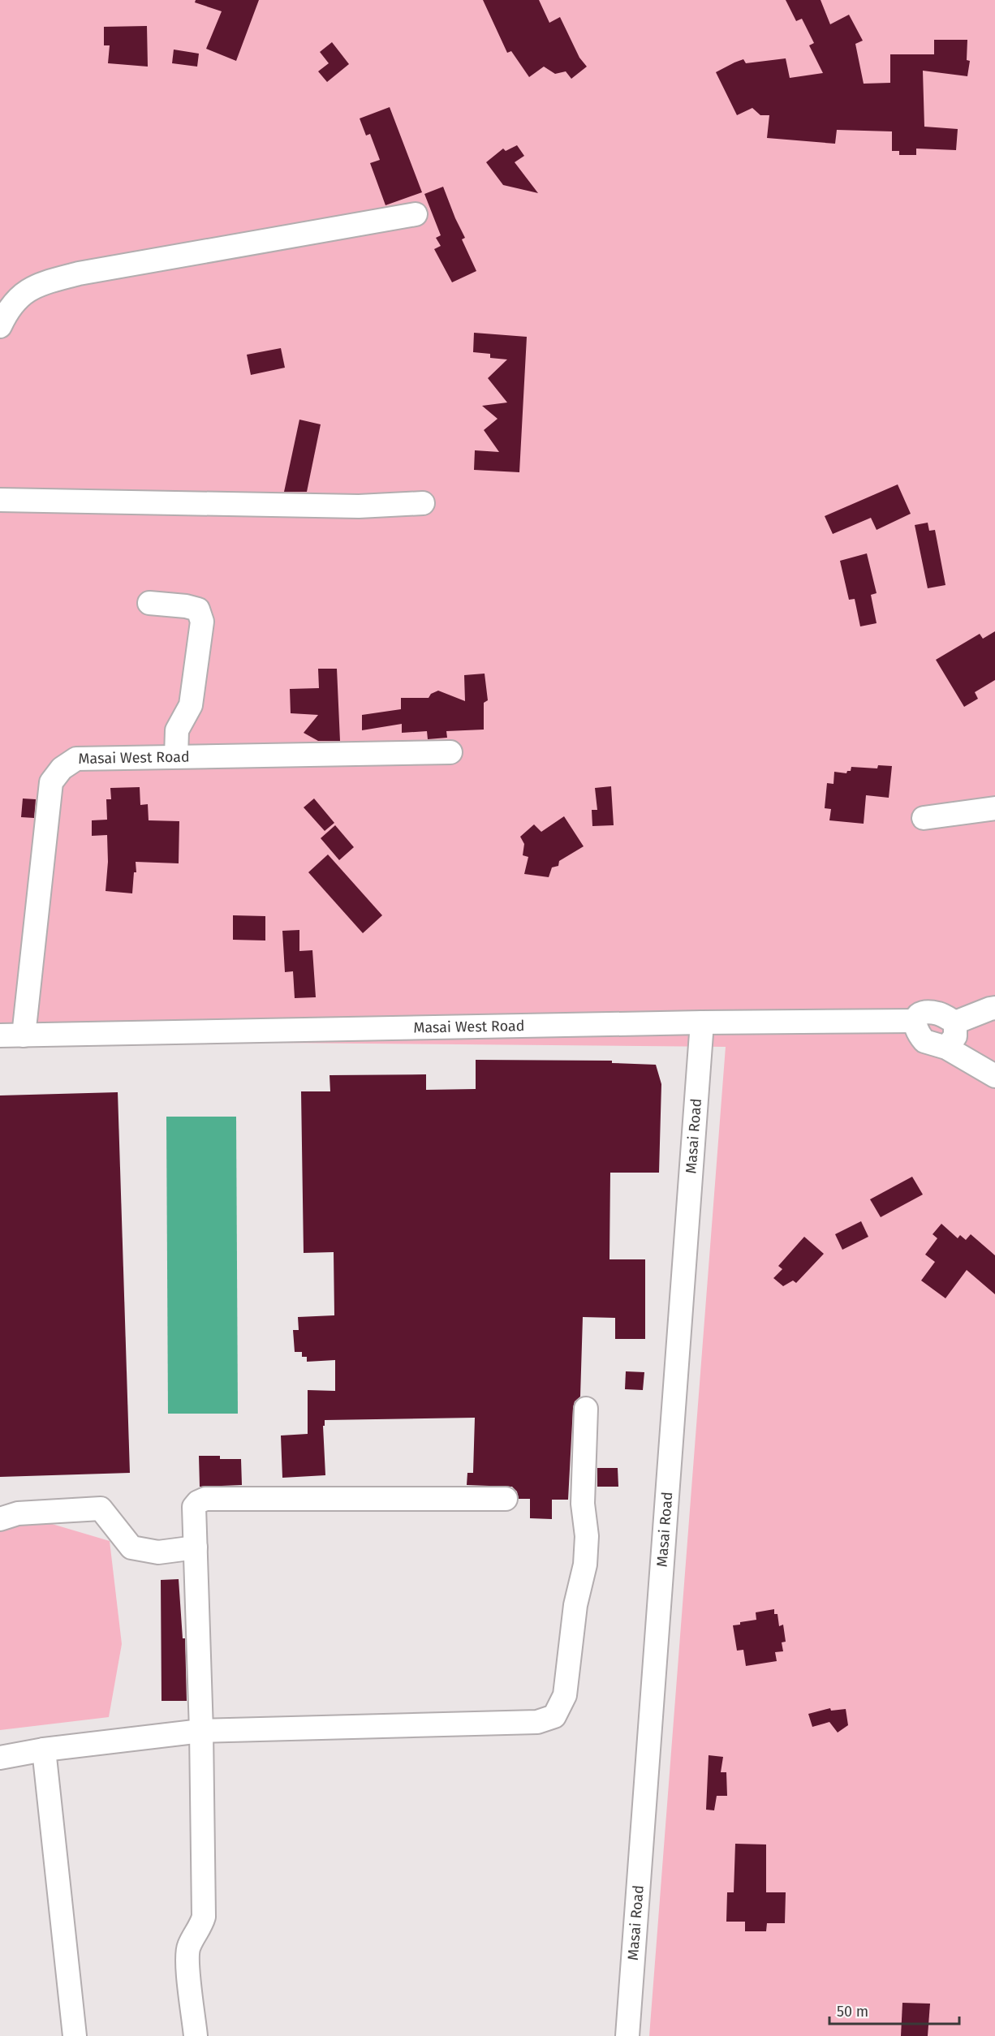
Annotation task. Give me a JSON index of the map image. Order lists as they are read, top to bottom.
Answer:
{
  "streets": {
    "street": ["Masai West Road", "Masai Road"]
  },
  "crossings": [
    ["Masai West Road", "Masai Road"]
  ],
  "scale_bar": "50 m"
}
